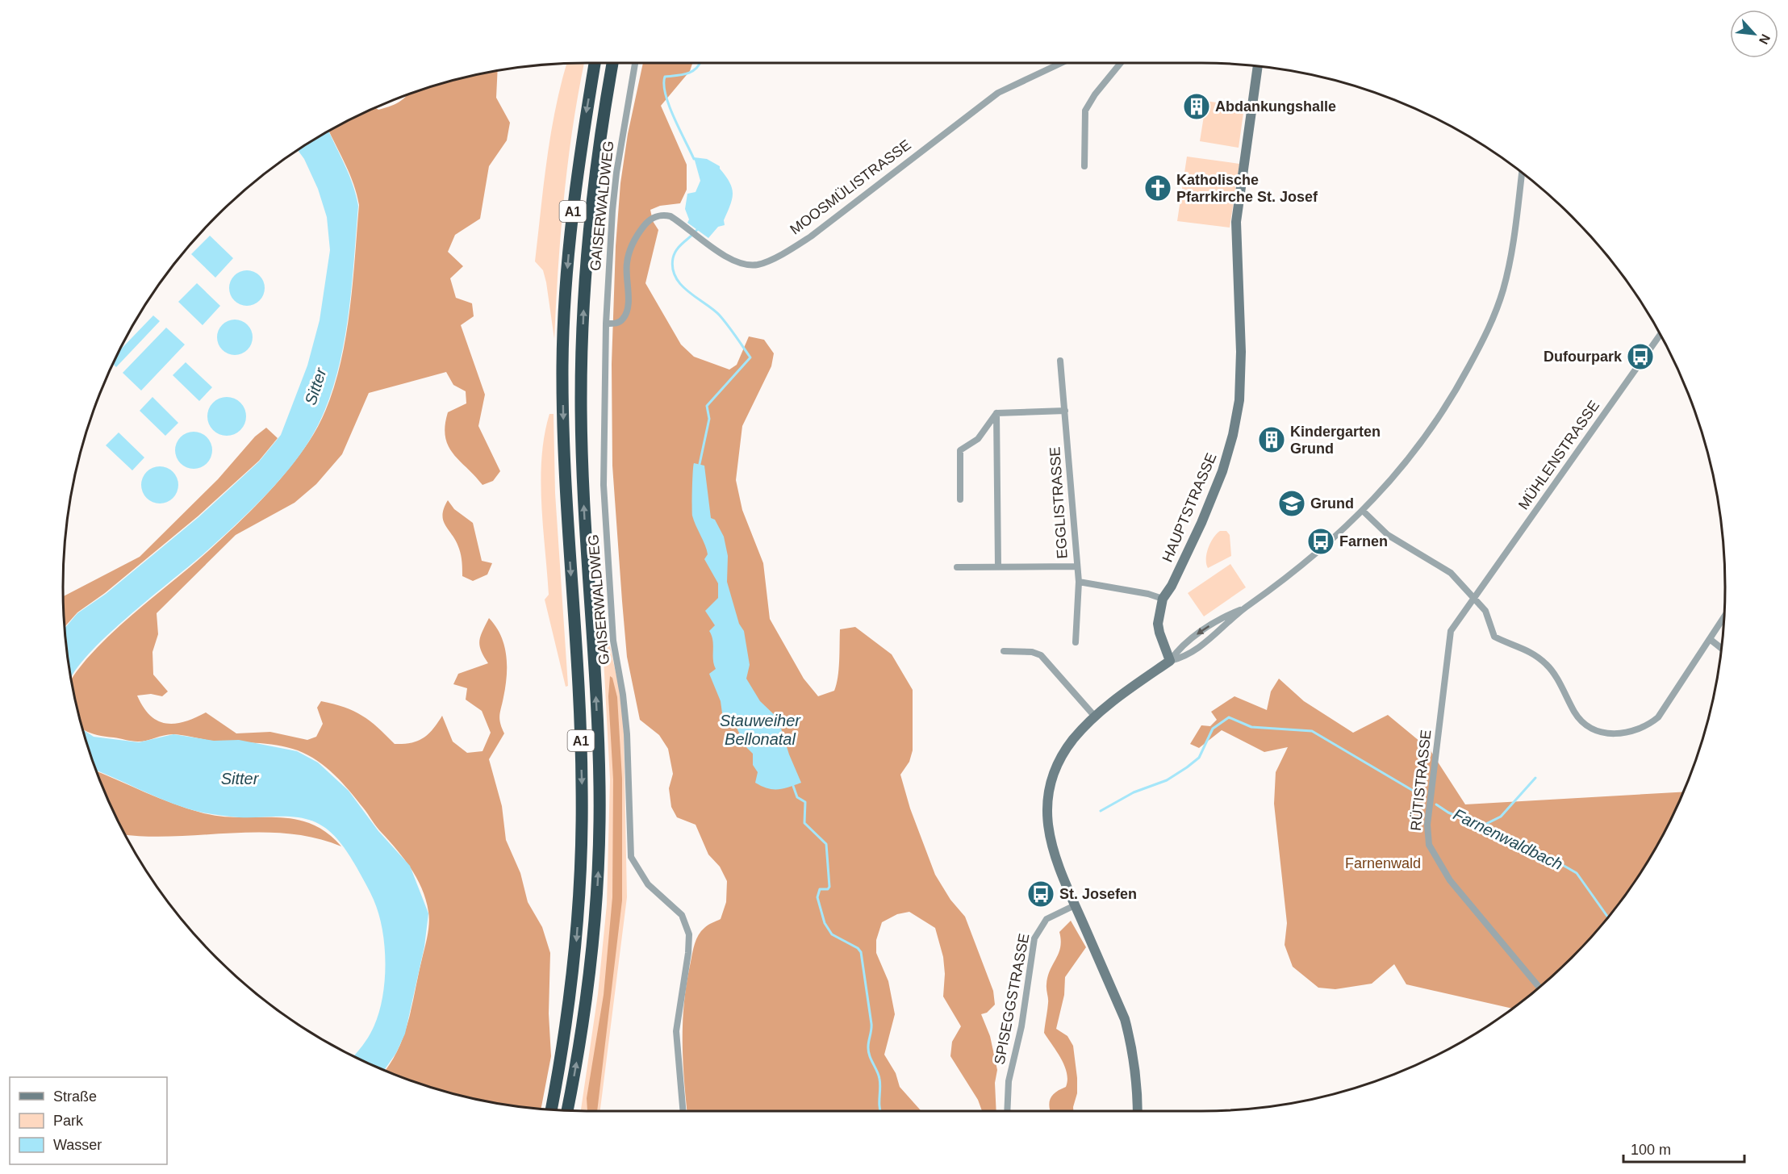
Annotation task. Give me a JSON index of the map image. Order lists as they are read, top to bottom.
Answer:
{
  "streets": {
    "highway": ["A1"],
    "street": [
      "MOOSMÜLISTRASSE",
      "GAISERWALDWEG",
      "MÜHLENSTRASSE",
      "EGGLISTRASSE",
      "HAUPTSTRASSE",
      "RÜTISTRASSE",
      "SPISEGGSTRASSE"
    ]
  },
  "crossings": [
    ["MOOSMÜLISTRASSE", "GAISERWALDWEG"],
    ["MÜHLENSTRASSE", "RÜTISTRASSE"]
  ],
  "water": ["Sitter", "Stauweiher Bellonatal", "Farnenwaldbach"],
  "parks": ["Farnenwald"],
  "places": {
    "building": ["Abdankungshalle", "Kindergarten Grund"],
    "church": ["Katholische Pfarrkirche St. Josef"],
    "bus stop": ["Dufourpark", "Farnen", "St. Josefen"],
    "school or university": ["Grund"]
  },
  "legend": ["Straße", "Park", "Wasser"],
  "scale_bar": "100 m",
  "north": "bottom right"
}
